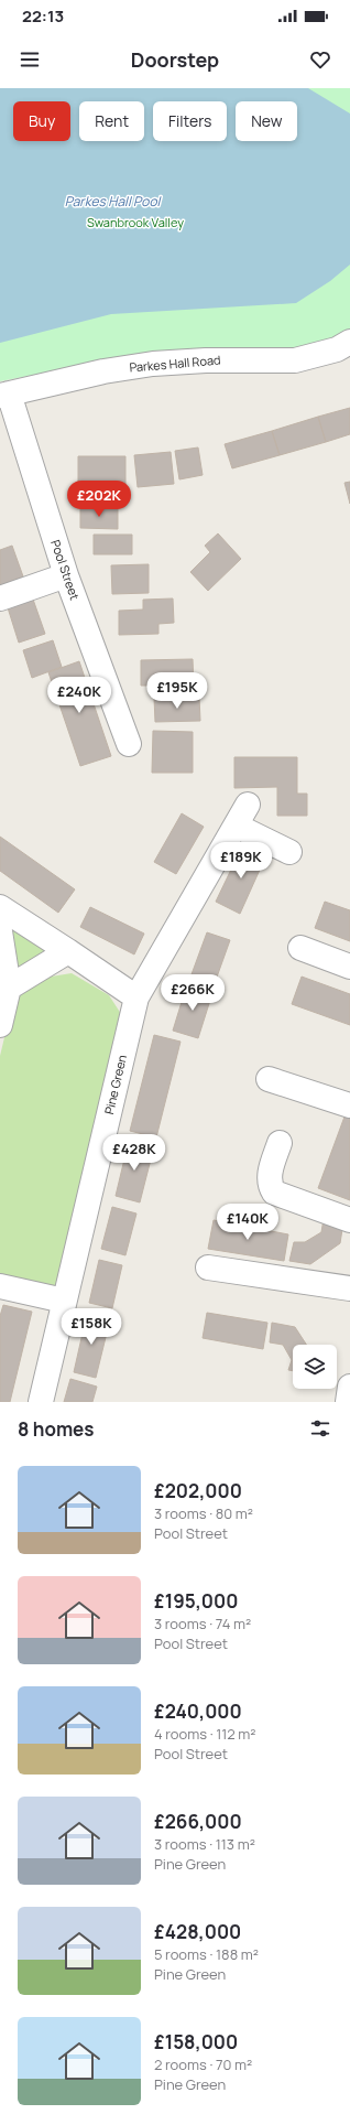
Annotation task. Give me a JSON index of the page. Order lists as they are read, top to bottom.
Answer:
{
  "streets": {
    "street": ["Parkes Hall Road", "Pool Street", "Pine Green"]
  },
  "crossings": [
    ["Parkes Hall Road", "Pool Street"]
  ],
  "water": ["Parkes Hall Pool"],
  "parks": ["Swanbrook Valley"],
  "page": {
    "status": "22:13",
    "header": "Doorstep",
    "chip": [
      "Buy",
      "Rent",
      "Filters",
      "New"
    ],
    "price": [
      "£202K",
      "£195K",
      "£240K",
      "£189K",
      "£266K",
      "£428K",
      "£140K",
      "£158K"
    ],
    "heading": "8 homes",
    "list": [
      {
        "name": "£202,000",
        "note": "3 rooms · 80 m² · Pool Street"
      },
      {
        "name": "£195,000",
        "note": "3 rooms · 74 m² · Pool Street"
      },
      {
        "name": "£240,000",
        "note": "4 rooms · 112 m² · Pool Street"
      },
      {
        "name": "£266,000",
        "note": "3 rooms · 113 m² · Pine Green"
      },
      {
        "name": "£428,000",
        "note": "5 rooms · 188 m² · Pine Green"
      },
      {
        "name": "£158,000",
        "note": "2 rooms · 70 m² · Pine Green"
      }
    ]
  }
}
